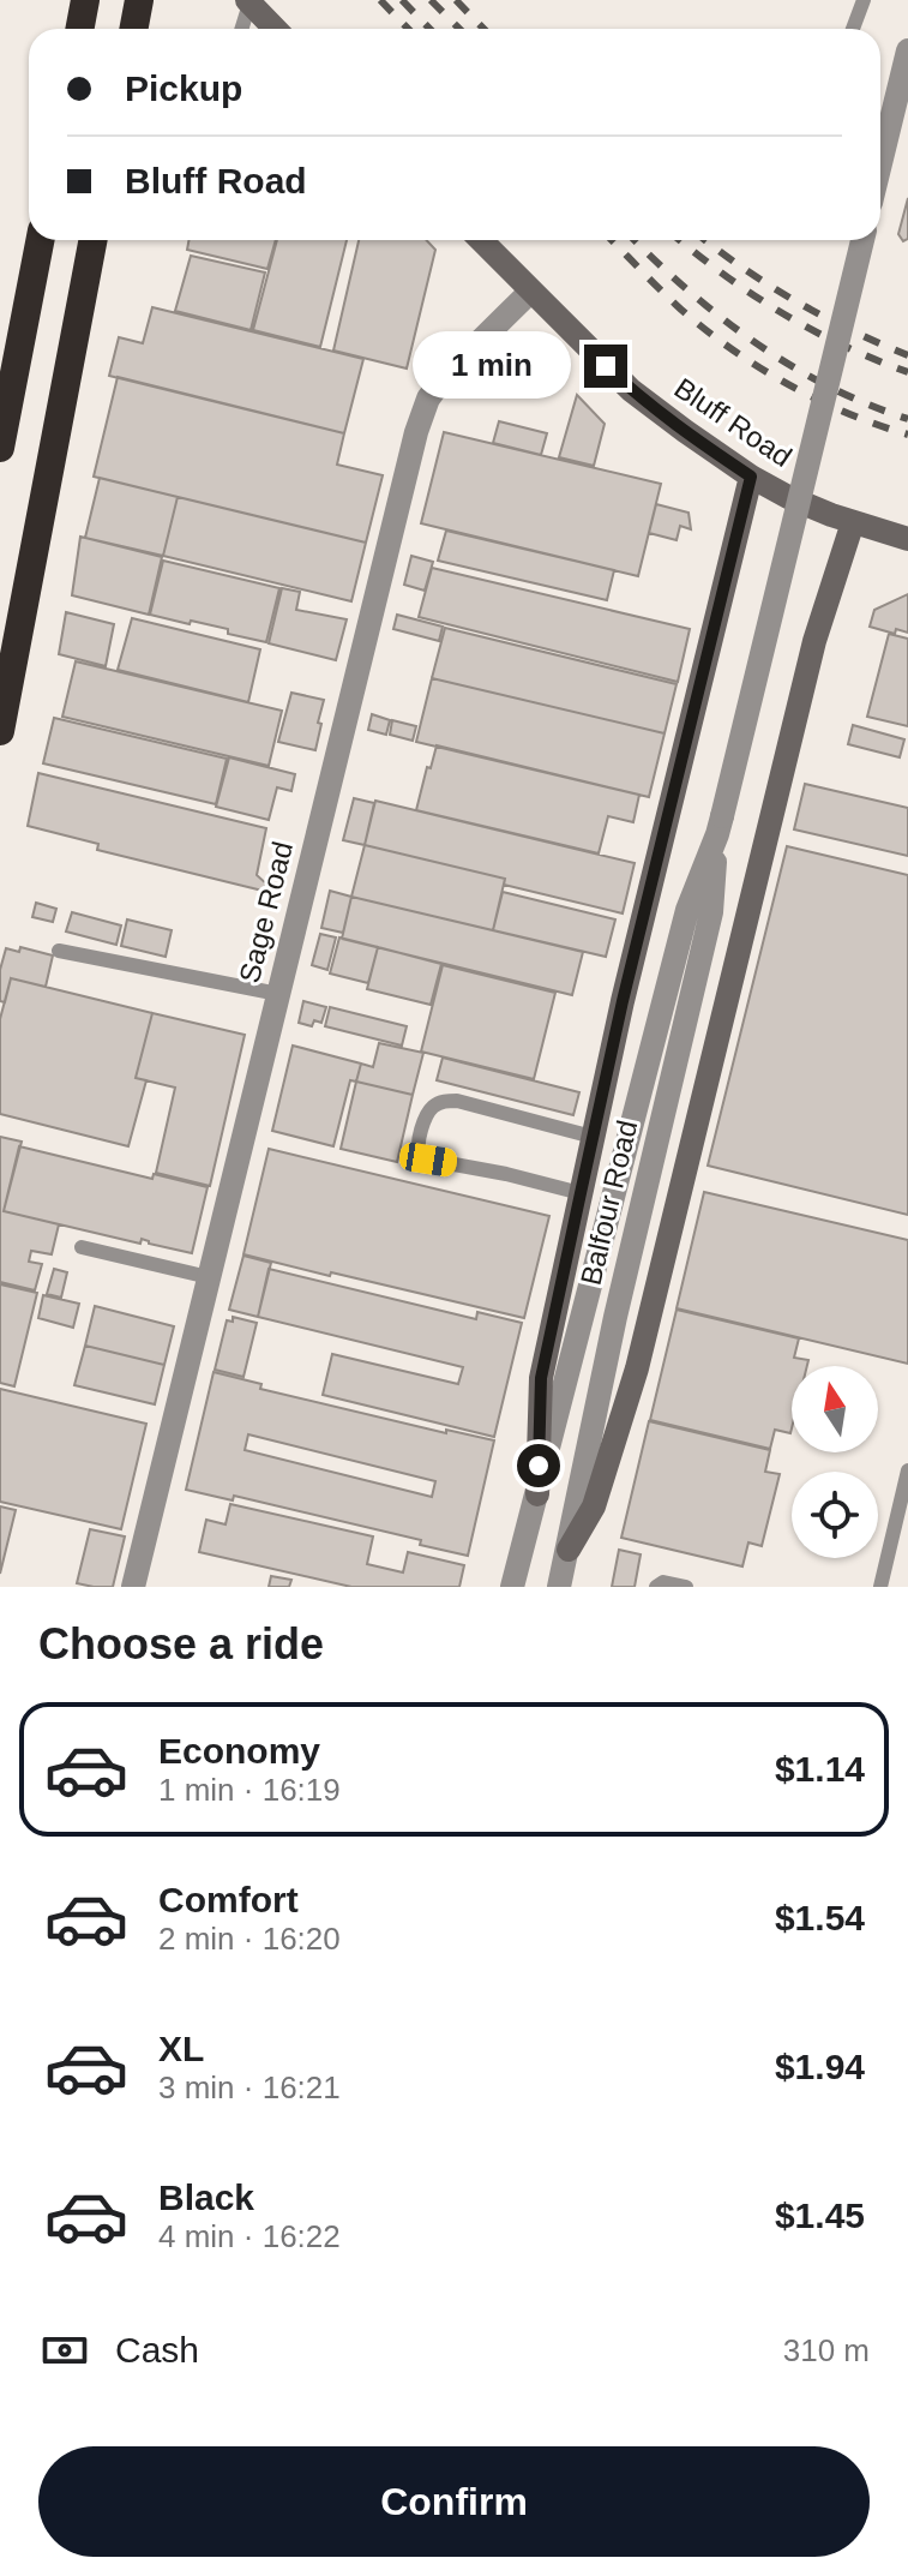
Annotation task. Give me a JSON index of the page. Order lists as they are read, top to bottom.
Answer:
{
  "streets": {
    "main road": ["Bluff Road"],
    "street": ["Sage Road", "Balfour Road"]
  },
  "crossings": [
    ["Bluff Road", "Sage Road"]
  ],
  "north": "top",
  "page": {
    "banner": ["Pickup", "Bluff Road"],
    "bubble": "1 min",
    "heading": "Choose a ride",
    "list": [
      {
        "name": "Economy",
        "note": "1 min · 16:19",
        "value": "$1.14"
      },
      {
        "name": "Comfort",
        "note": "2 min · 16:20",
        "value": "$1.54"
      },
      {
        "name": "XL",
        "note": "3 min · 16:21",
        "value": "$1.94"
      },
      {
        "name": "Black",
        "note": "4 min · 16:22",
        "value": "$1.45"
      }
    ],
    "pay": ["Cash", "310 m"],
    "buttons": "Confirm"
  }
}
